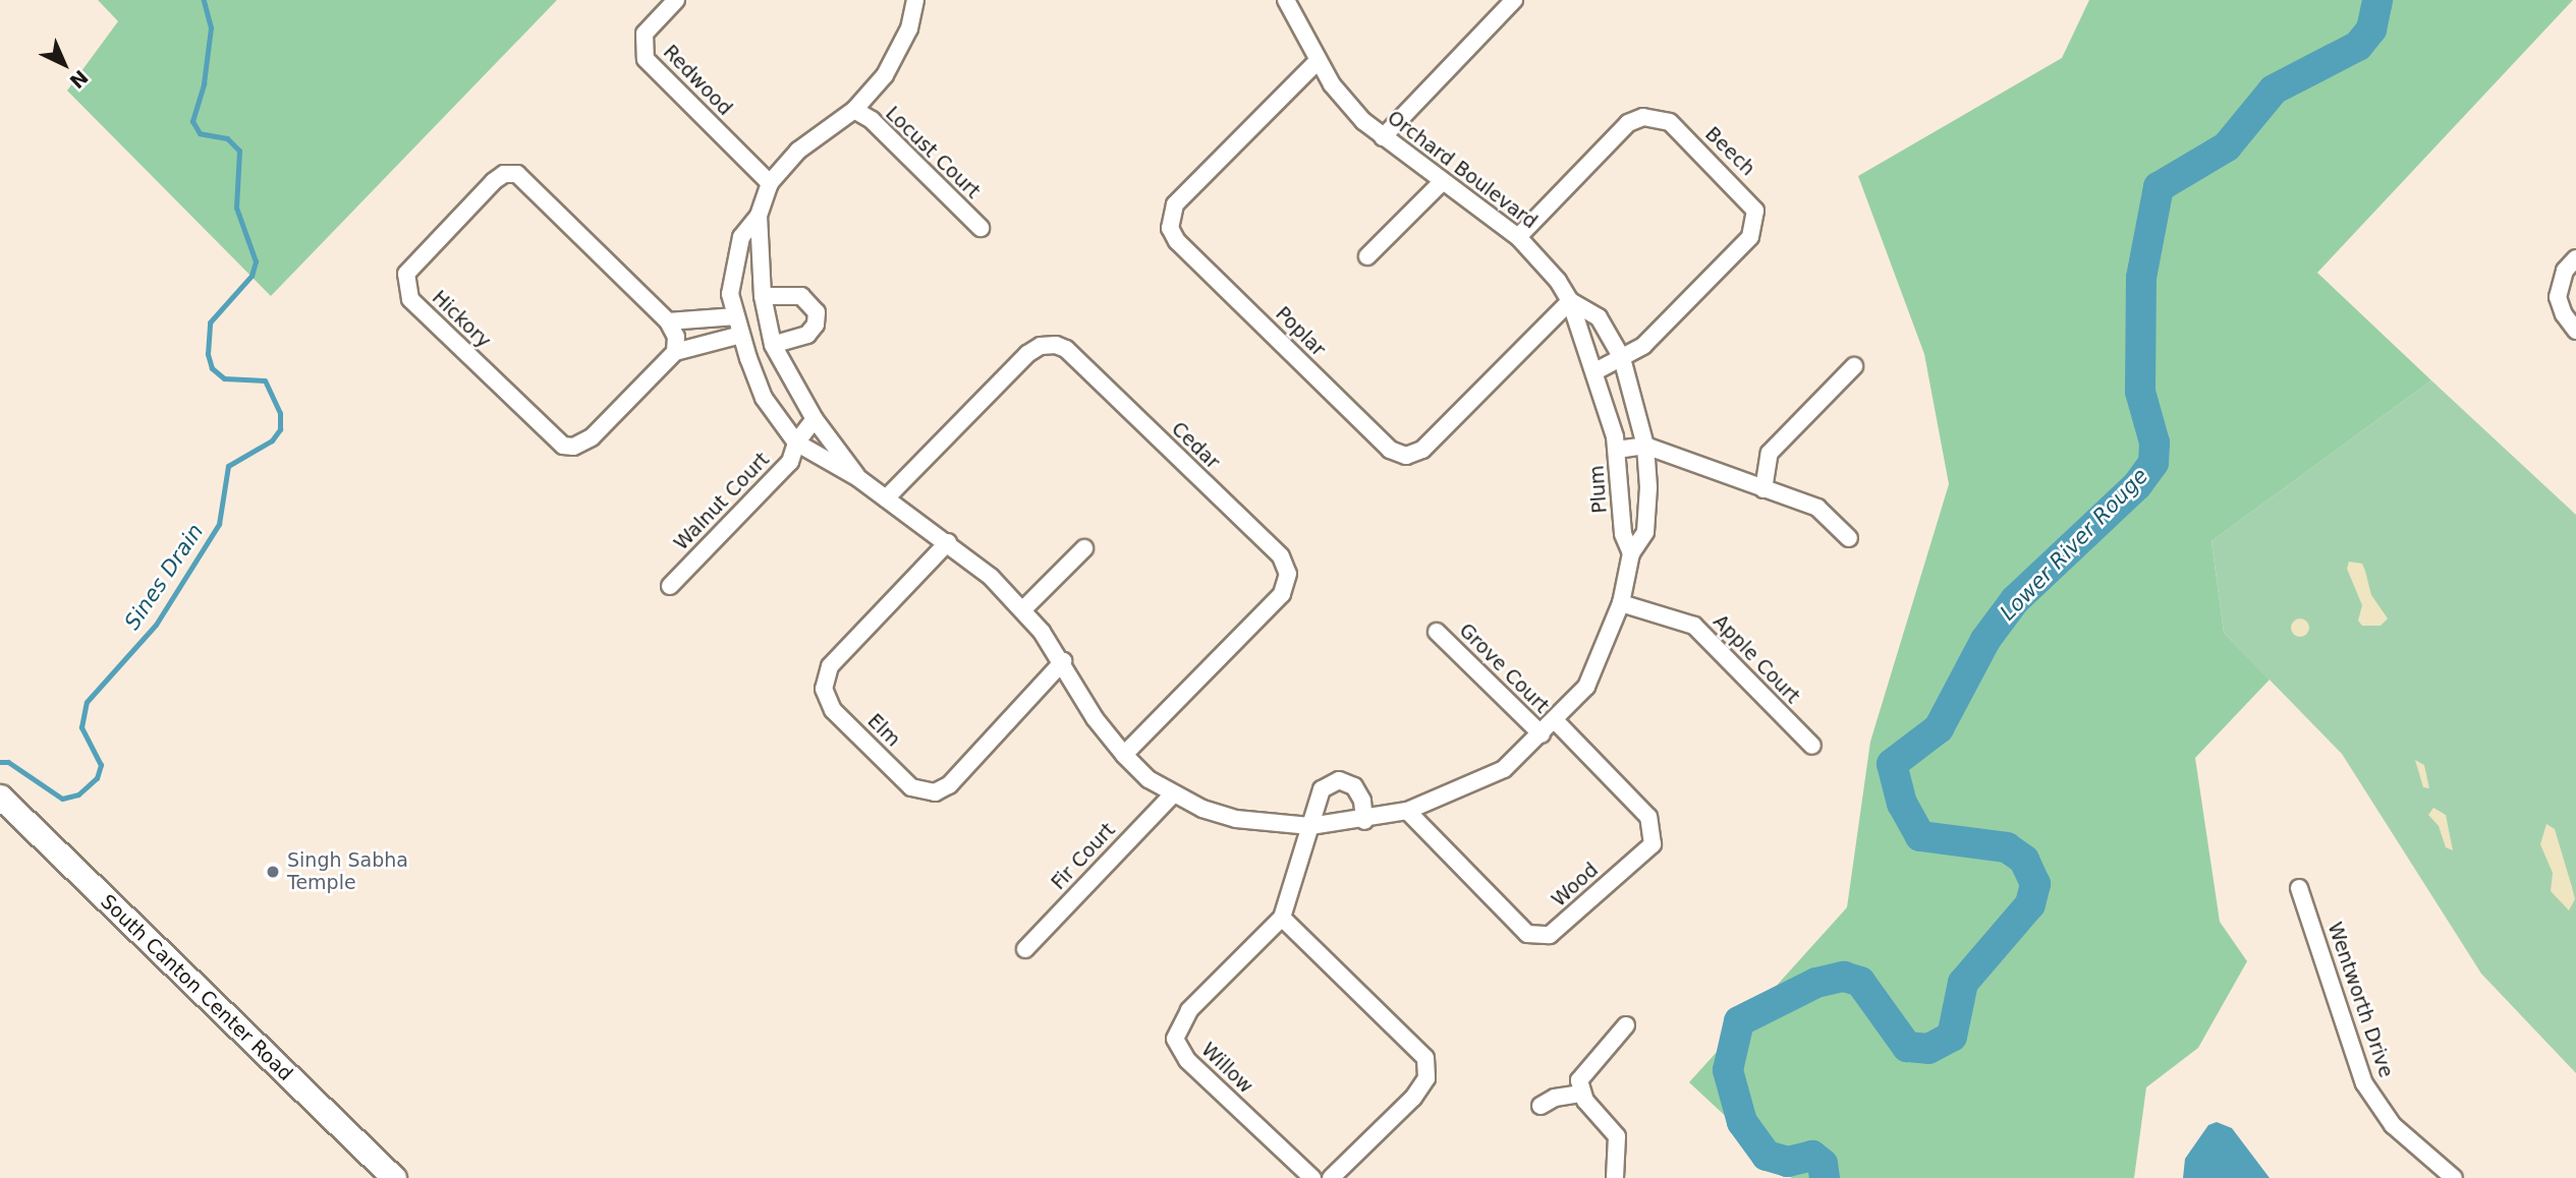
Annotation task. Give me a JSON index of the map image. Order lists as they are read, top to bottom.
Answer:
{
  "streets": {
    "main road": ["South Canton Center Road"],
    "street": [
      "Redwood",
      "Beech",
      "Locust Court",
      "Orchard Boulevard",
      "Hickory",
      "Poplar",
      "Cedar",
      "Plum",
      "Walnut Court",
      "Apple Court",
      "Grove Court",
      "Elm",
      "Fir Court",
      "Wood",
      "Wentworth Drive",
      "Willow"
    ]
  },
  "crossings": [
    ["Redwood", "Orchard Boulevard"],
    ["Beech", "Orchard Boulevard"],
    ["Locust Court", "Orchard Boulevard"],
    ["Orchard Boulevard", "Poplar"],
    ["Orchard Boulevard", "Cedar"],
    ["Orchard Boulevard", "Plum"],
    ["Orchard Boulevard", "Walnut Court"],
    ["Orchard Boulevard", "Apple Court"],
    ["Orchard Boulevard", "Grove Court"],
    ["Orchard Boulevard", "Elm"],
    ["Orchard Boulevard", "Fir Court"],
    ["Orchard Boulevard", "Wood"],
    ["Orchard Boulevard", "Willow"]
  ],
  "water": ["Lower River Rouge", "Sines Drain"],
  "places": ["Singh Sabha Temple"],
  "north": "bottom right"
}
